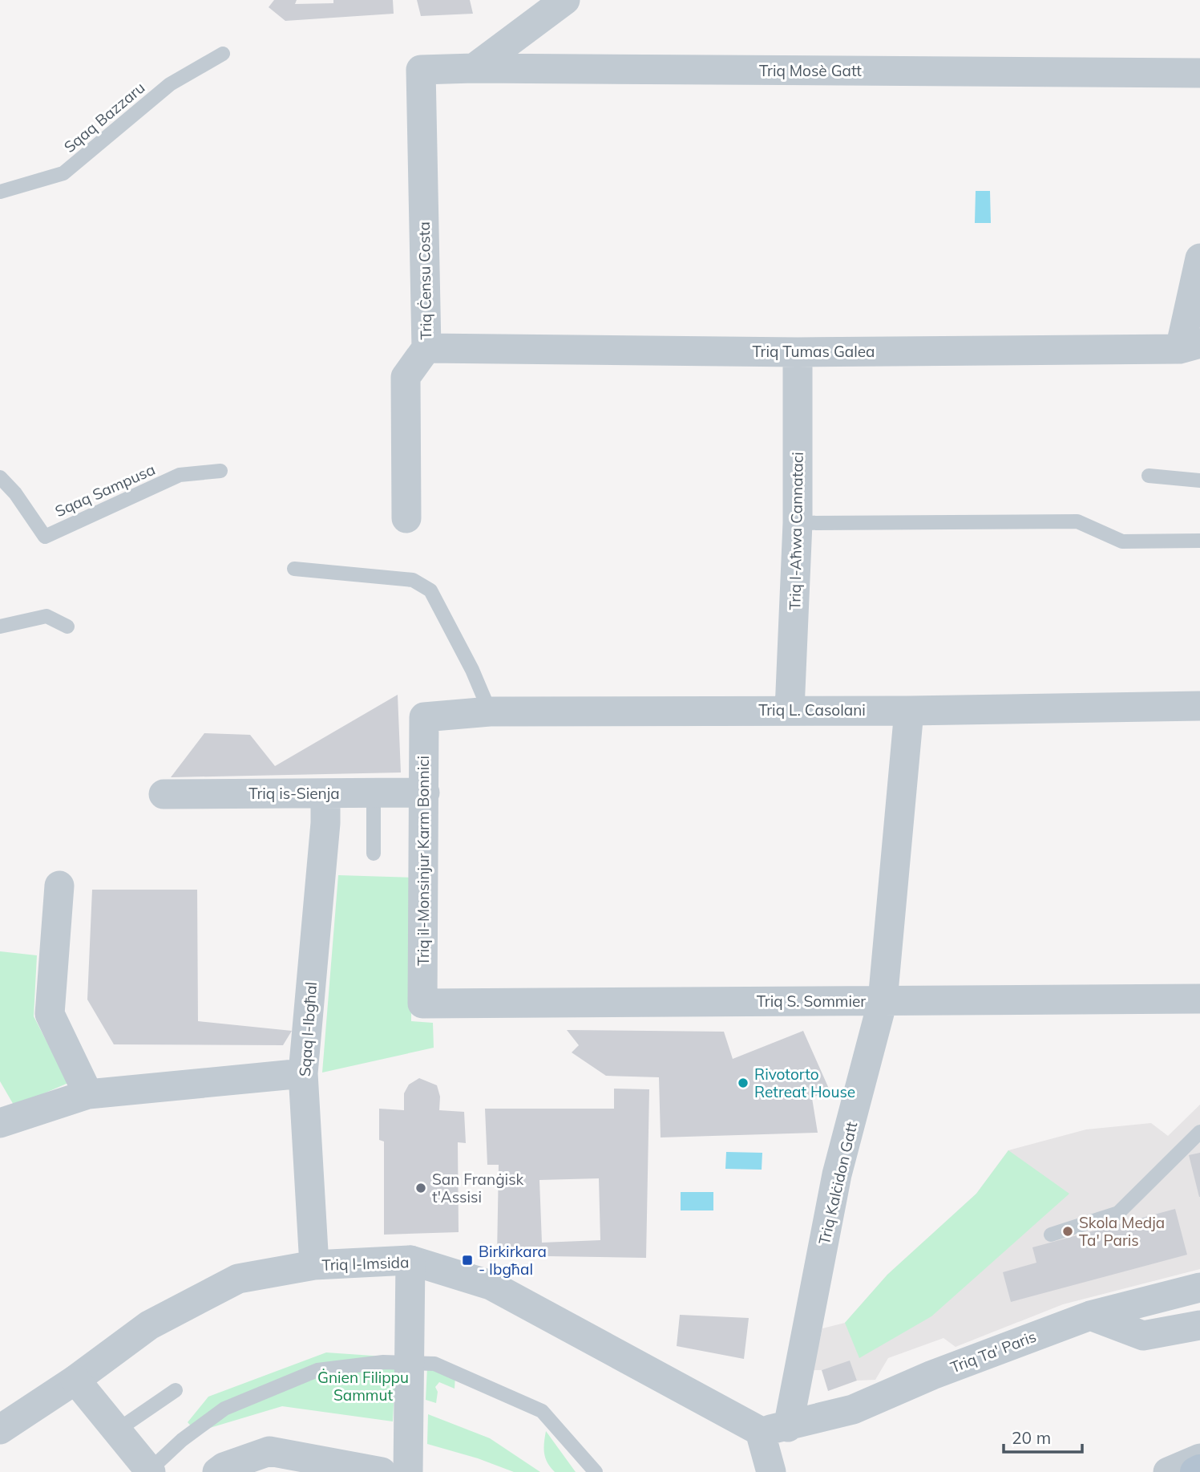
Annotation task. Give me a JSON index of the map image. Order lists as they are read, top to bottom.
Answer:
{
  "streets": {
    "street": [
      "Triq Mosè Gatt",
      "Triq Ċensu Costa",
      "Triq Tumas Galea",
      "Triq l-Aħwa Cannataci",
      "Triq L. Casolani",
      "Triq is-Sienja",
      "Triq il-Monsinjur Karm Bonnici",
      "Triq S. Sommier",
      "Sqaq l-Ibgħal",
      "Triq Kalċidon Gatt",
      "Triq l-Imsida",
      "Triq Ta' Paris"
    ],
    "lane": ["Sqaq Bazzaru", "Sqaq Sampusa"]
  },
  "crossings": [
    ["Triq Mosè Gatt", "Triq Ċensu Costa"],
    ["Triq Ċensu Costa", "Triq Tumas Galea"],
    ["Triq Tumas Galea", "Triq l-Aħwa Cannataci"],
    ["Triq l-Aħwa Cannataci", "Triq L. Casolani"],
    ["Triq L. Casolani", "Triq il-Monsinjur Karm Bonnici"],
    ["Triq L. Casolani", "Triq Kalċidon Gatt"],
    ["Triq is-Sienja", "Triq il-Monsinjur Karm Bonnici"],
    ["Triq is-Sienja", "Sqaq l-Ibgħal"],
    ["Triq il-Monsinjur Karm Bonnici", "Triq S. Sommier"],
    ["Triq S. Sommier", "Triq Kalċidon Gatt"],
    ["Sqaq l-Ibgħal", "Triq l-Imsida"],
    ["Triq Kalċidon Gatt", "Triq l-Imsida"],
    ["Triq Kalċidon Gatt", "Triq Ta' Paris"],
    ["Triq l-Imsida", "Triq Ta' Paris"]
  ],
  "parks": ["Ġnien Filippu Sammut"],
  "places": {
    "other": ["Rivotorto Retreat House", "San Franġisk t'Assisi", "Skola Medja Ta' Paris"],
    "transit": ["Birkirkara - Ibgħal"]
  },
  "scale_bar": "20 m"
}
